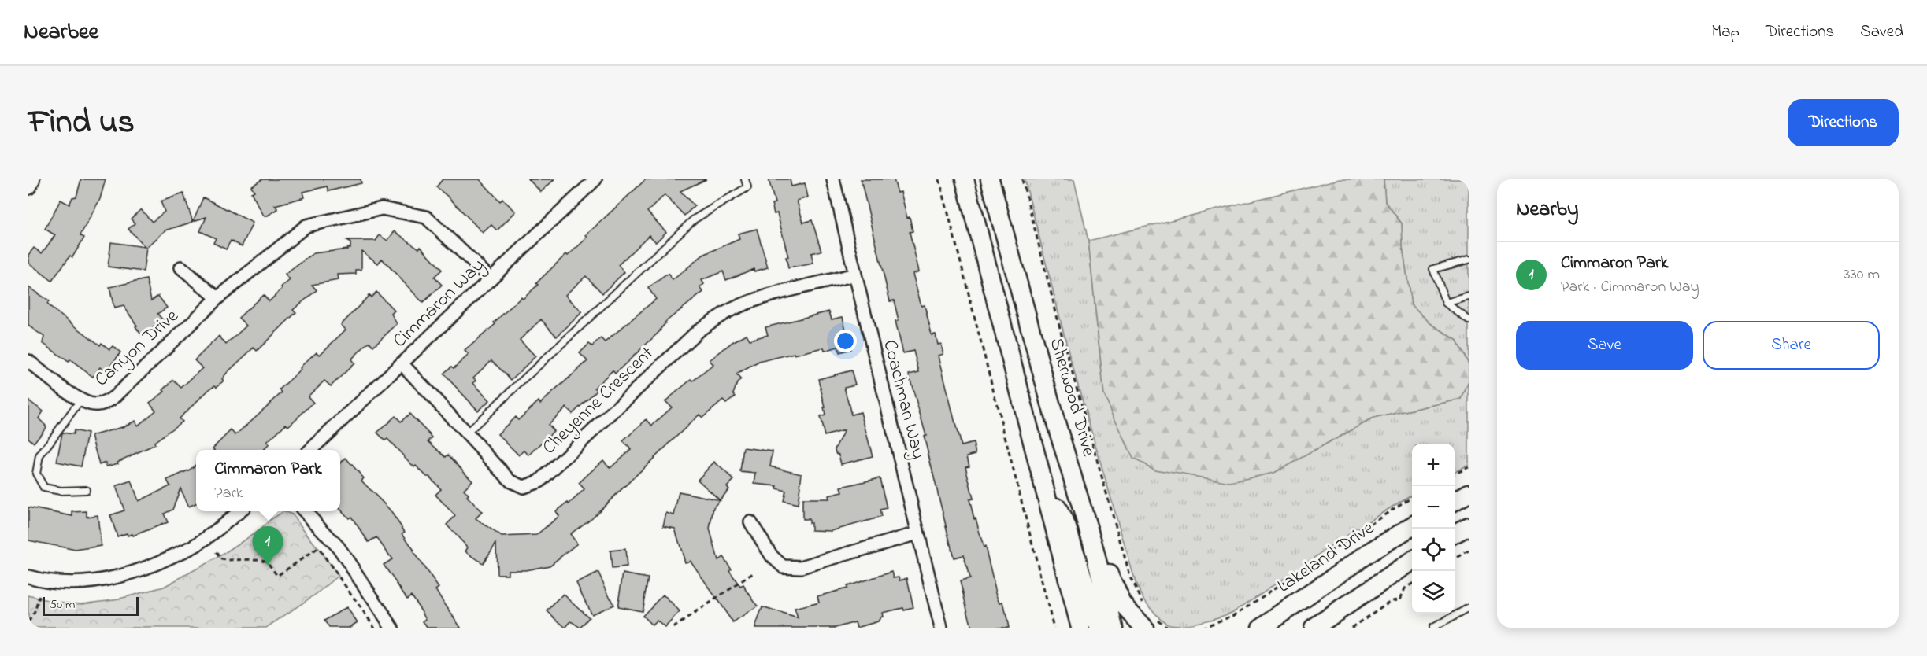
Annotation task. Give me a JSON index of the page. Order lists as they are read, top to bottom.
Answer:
{
  "streets": {
    "main road": ["Sherwood Drive", "Lakeland Drive"],
    "street": [
      "Cimmaron Way",
      "Canyon Drive",
      "Coachman Way",
      "Cheyenne Crescent"
    ]
  },
  "crossings": [
    ["Cimmaron Way", "Canyon Drive"],
    ["Cimmaron Way", "Cheyenne Crescent"],
    ["Coachman Way", "Cheyenne Crescent"]
  ],
  "scale_bar": "50 m",
  "page": {
    "header": "Nearbee",
    "nav": ["Map", "Directions", "Saved"],
    "title": "Find us",
    "buttons": [
      "Directions",
      ["Save", "Share"]
    ],
    "heading": "Nearby",
    "list": [
      {
        "mark": "1",
        "name": "Cimmaron Park",
        "note": "Park · Cimmaron Way",
        "value": "330 m"
      }
    ],
    "map_buttons": ["+", "−"],
    "popup": ["Cimmaron Park", "Park"],
    "pins": "1",
    "scale": "50 m"
  }
}
